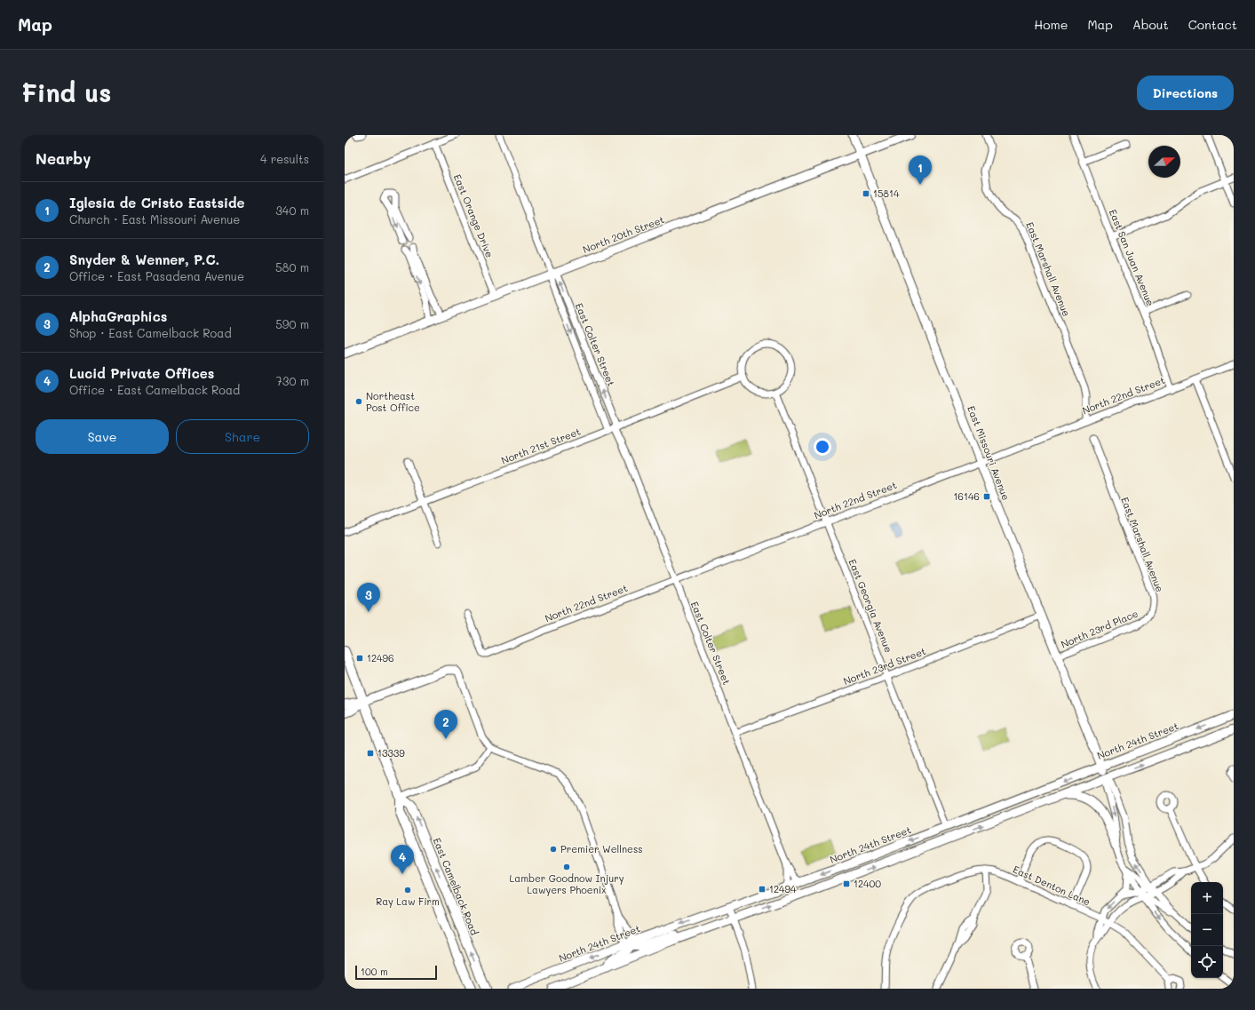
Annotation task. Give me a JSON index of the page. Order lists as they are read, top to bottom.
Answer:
{
  "streets": {
    "main road": [
      "North 20th Street",
      "East Missouri Avenue",
      "North 24th Street",
      "East Camelback Road"
    ],
    "street": [
      "East Orange Drive",
      "East San Juan Avenue",
      "East Marshall Avenue",
      "East Colter Street",
      "North 22nd Street",
      "North 21st Street",
      "East Georgia Avenue",
      "North 23rd Place",
      "North 23rd Street",
      "East Denton Lane"
    ]
  },
  "crossings": [
    ["East Orange Drive", "North 20th Street"],
    ["North 20th Street", "East Colter Street"],
    ["North 20th Street", "East Missouri Avenue"],
    ["East San Juan Avenue", "North 22nd Street"],
    ["East Marshall Avenue", "North 22nd Street"],
    ["East Marshall Avenue", "North 23rd Place"],
    ["East Colter Street", "North 22nd Street"],
    ["East Colter Street", "North 21st Street"],
    ["East Colter Street", "North 23rd Street"],
    ["East Colter Street", "North 24th Street"],
    ["North 22nd Street", "East Missouri Avenue"],
    ["North 22nd Street", "East Georgia Avenue"],
    ["North 21st Street", "East Georgia Avenue"],
    ["East Missouri Avenue", "North 23rd Place"],
    ["East Missouri Avenue", "North 23rd Street"],
    ["East Missouri Avenue", "North 24th Street"],
    ["East Georgia Avenue", "North 23rd Street"],
    ["East Georgia Avenue", "North 24th Street"]
  ],
  "places": {
    "transit": [
      "15814",
      "16146",
      "12496",
      "13339",
      "12400",
      "12494"
    ],
    "other": [
      "Northeast Post Office",
      "Premier Wellness",
      "Lamber Goodnow Injury Lawyers Phoenix",
      "Ray Law Firm"
    ]
  },
  "scale_bar": "100 m",
  "north": "right",
  "page": {
    "header": "Map",
    "nav": [
      "Home",
      "Map",
      "About",
      "Contact"
    ],
    "buttons": [
      "Directions",
      ["Save", "Share"]
    ],
    "title": "Find us",
    "heading": ["Nearby", "4 results"],
    "pins": [
      "1",
      "3",
      "2",
      "4"
    ],
    "list": [
      {
        "mark": "1",
        "name": "Iglesia de Cristo Eastside",
        "note": "Church · East Missouri Avenue",
        "value": "340 m"
      },
      {
        "mark": "2",
        "name": "Snyder & Wenner, P.C.",
        "note": "Office · East Pasadena Avenue",
        "value": "580 m"
      },
      {
        "mark": "3",
        "name": "AlphaGraphics",
        "note": "Shop · East Camelback Road",
        "value": "590 m"
      },
      {
        "mark": "4",
        "name": "Lucid Private Offices",
        "note": "Office · East Camelback Road",
        "value": "730 m"
      }
    ],
    "map_buttons": ["+", "−"],
    "scale": "100 m"
  }
}
